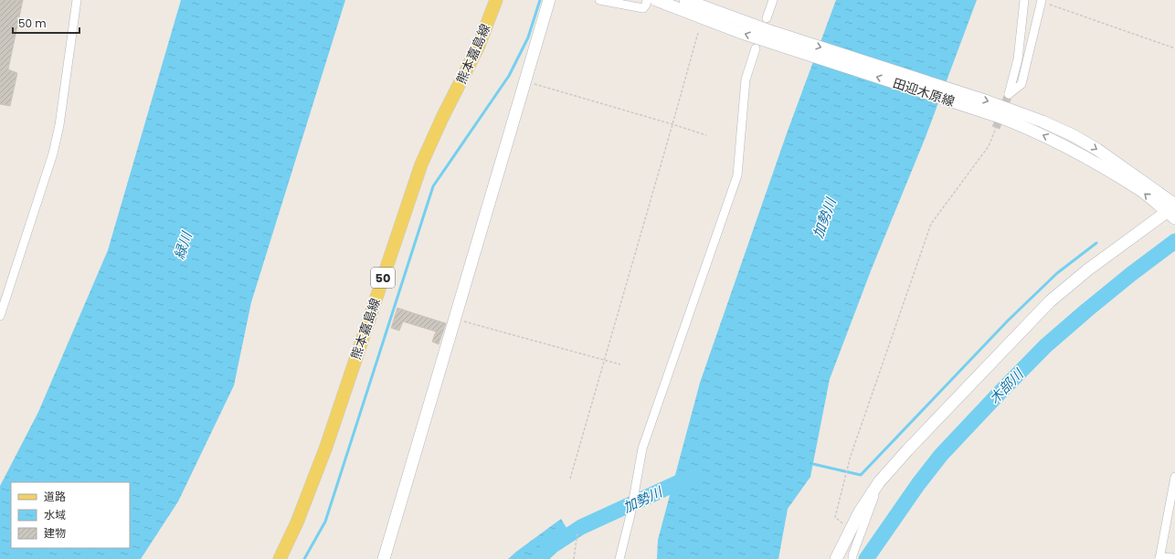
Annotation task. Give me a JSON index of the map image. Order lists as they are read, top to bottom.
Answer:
{
  "streets": {
    "main road": ["熊本嘉島線", "50"],
    "street": ["田迎木原線"]
  },
  "water": ["加勢川", "緑川", "木部川"],
  "legend": ["道路", "水域", "建物"],
  "scale_bar": "50 m"
}
